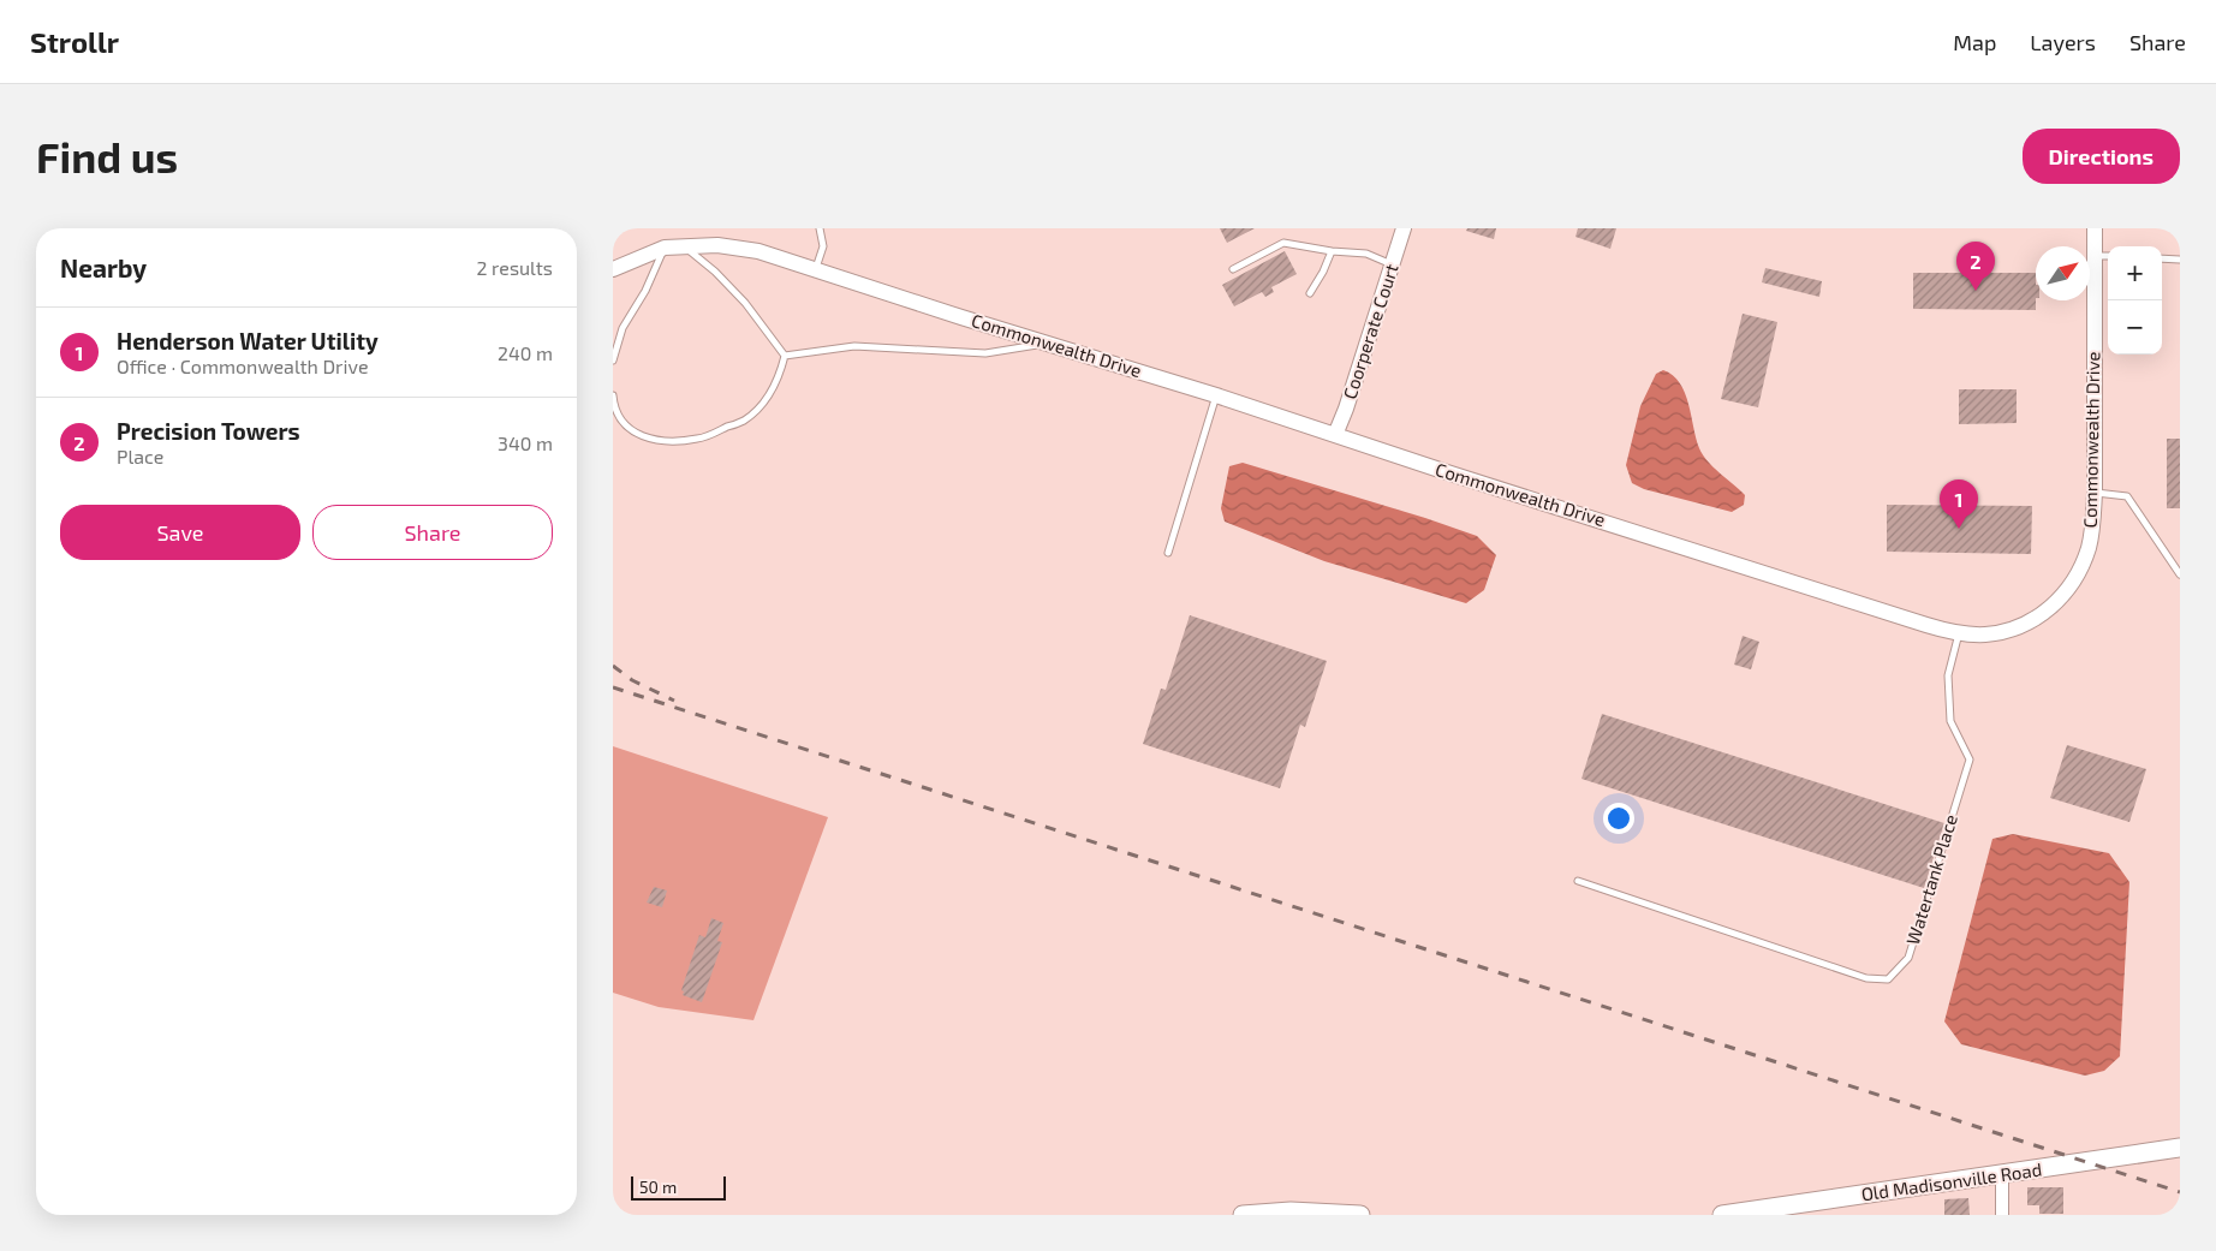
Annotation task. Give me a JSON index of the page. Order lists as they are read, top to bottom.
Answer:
{
  "streets": {
    "main road": ["Old Madisonville Road"],
    "street": ["Coorperate Court", "Commonwealth Drive"],
    "lane": ["Watertank Place"]
  },
  "crossings": [
    ["Coorperate Court", "Commonwealth Drive"],
    ["Commonwealth Drive", "Watertank Place"]
  ],
  "scale_bar": "50 m",
  "north": "top right",
  "page": {
    "header": "Strollr",
    "nav": ["Map", "Layers", "Share"],
    "buttons": [
      "Directions",
      ["Save", "Share"]
    ],
    "title": "Find us",
    "heading": ["Nearby", "2 results"],
    "pins": ["2", "1"],
    "map_buttons": ["+", "−"],
    "list": [
      {
        "mark": "1",
        "name": "Henderson Water Utility",
        "note": "Office · Commonwealth Drive",
        "value": "240 m"
      },
      {
        "mark": "2",
        "name": "Precision Towers",
        "note": "Place",
        "value": "340 m"
      }
    ],
    "scale": "50 m"
  }
}
